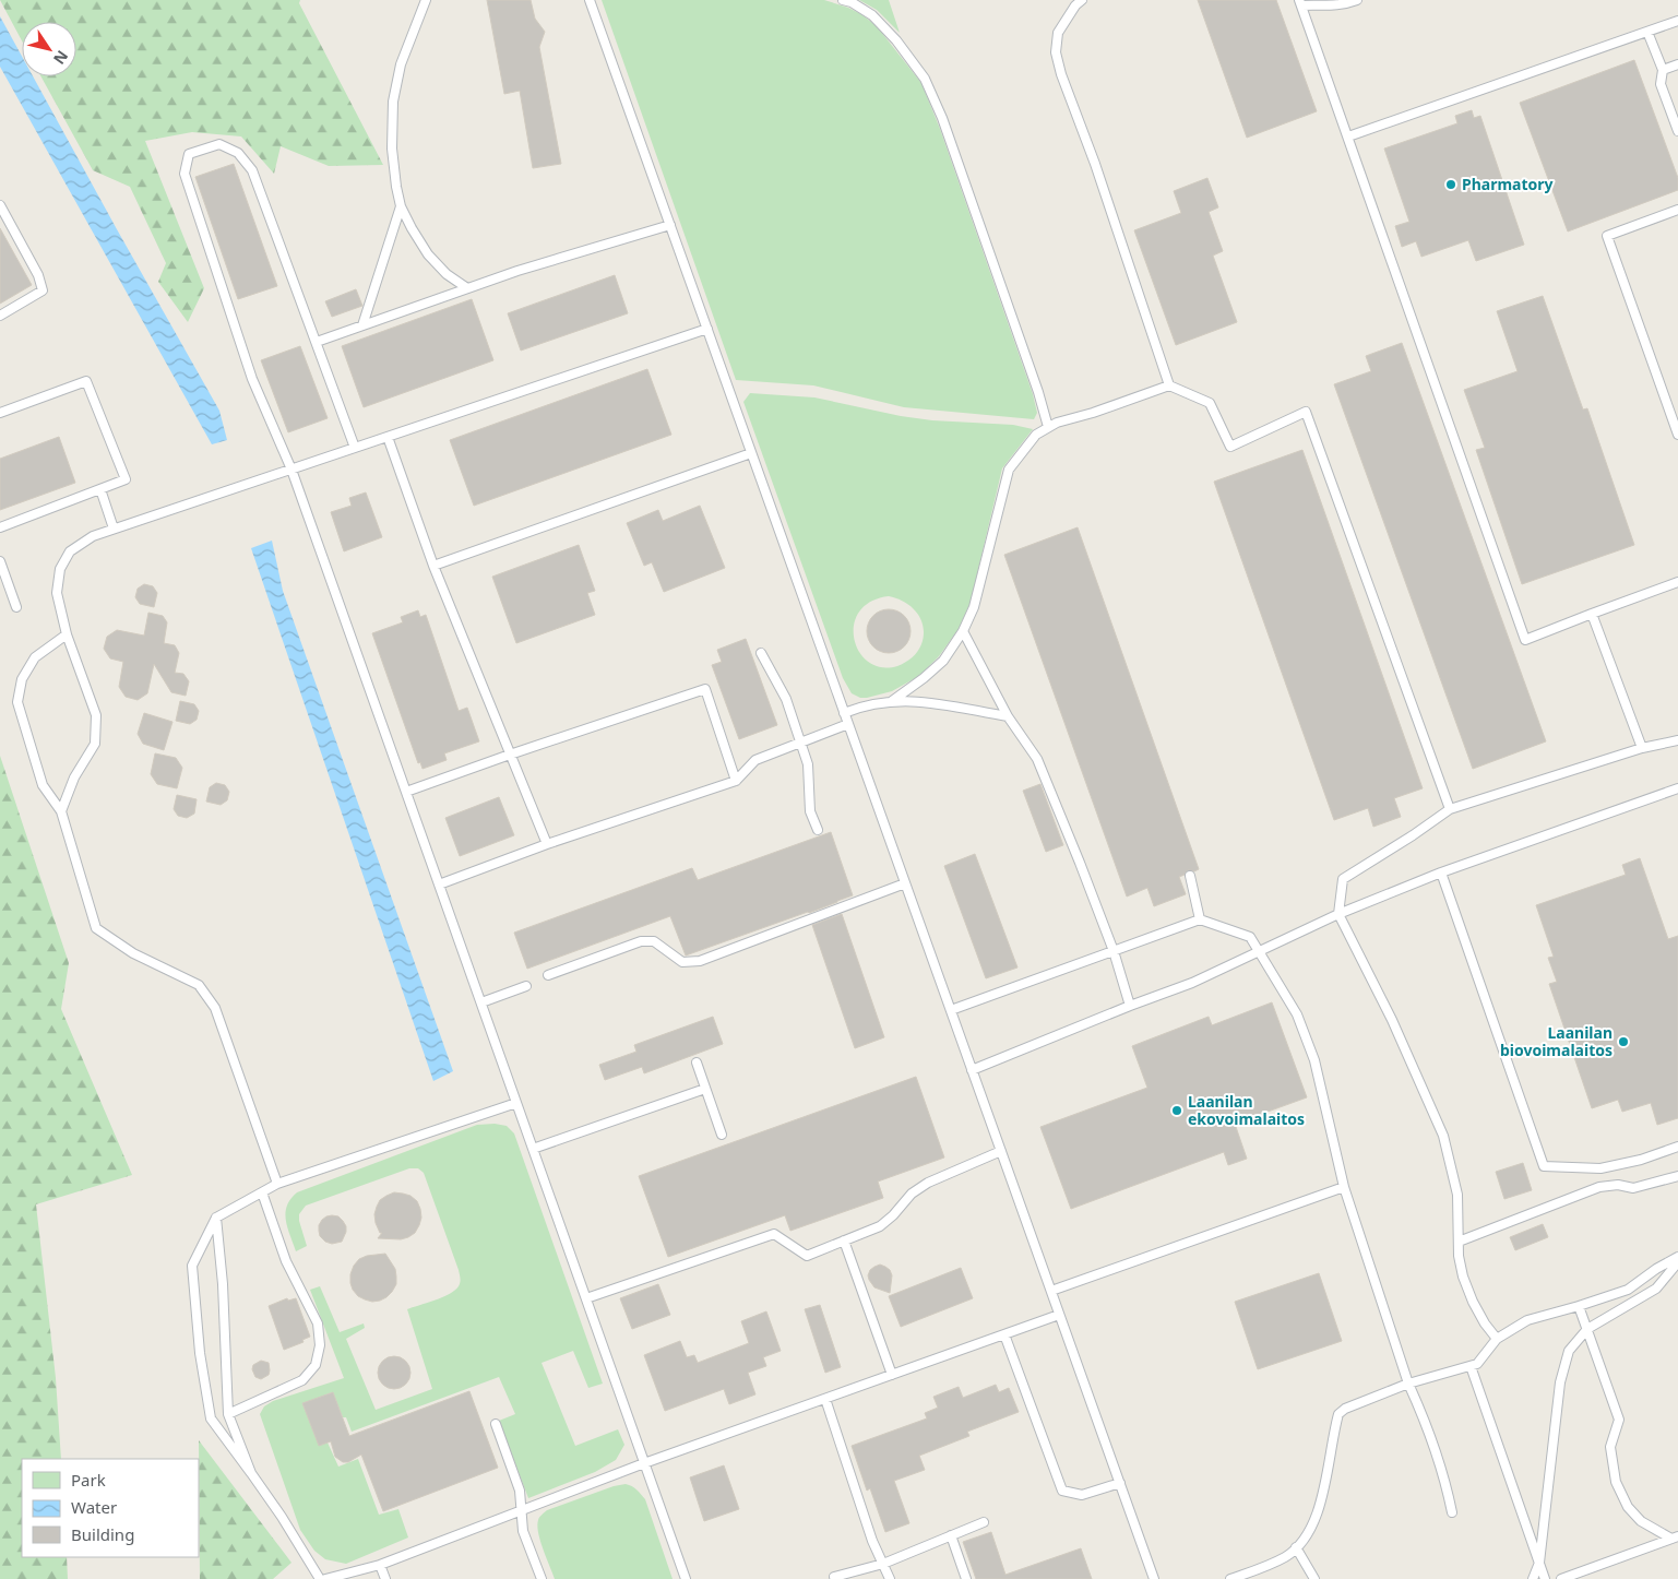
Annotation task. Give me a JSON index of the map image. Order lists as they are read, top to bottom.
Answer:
{
  "places": ["Pharmatory", "Laanilan biovoimalaitos", "Laanilan ekovoimalaitos"],
  "legend": ["Park", "Water", "Building"],
  "north": "bottom right"
}
